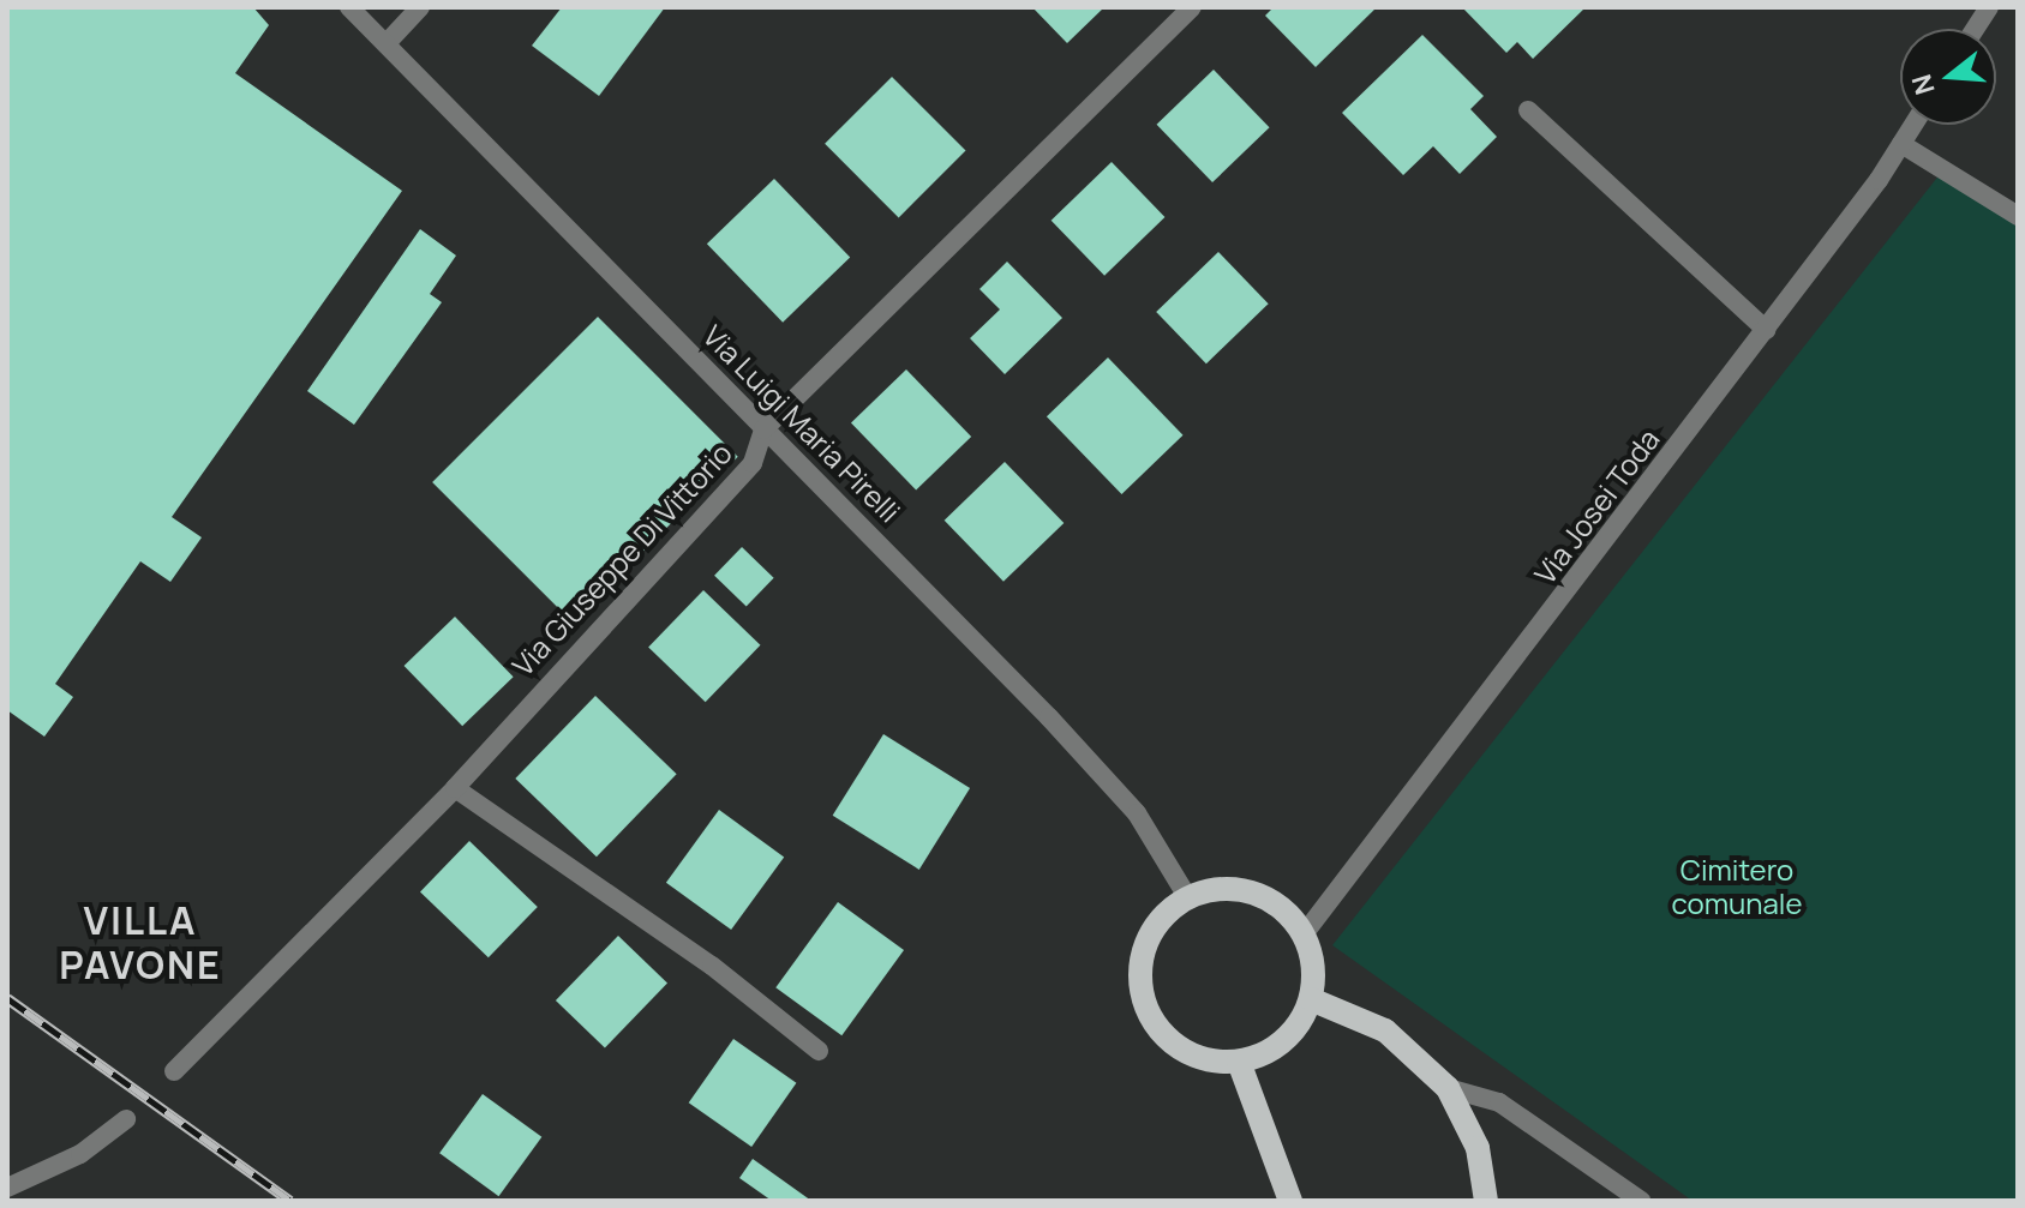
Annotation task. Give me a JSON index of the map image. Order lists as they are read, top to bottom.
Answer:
{
  "streets": {
    "street": ["Via Luigi Maria Pirelli", "Via Josei Toda", "Via Giuseppe Di Vittorio"]
  },
  "crossings": [
    ["Via Luigi Maria Pirelli", "Via Josei Toda"],
    ["Via Luigi Maria Pirelli", "Via Giuseppe Di Vittorio"]
  ],
  "districts": ["VILLA PAVONE"],
  "parks": ["Cimitero comunale"],
  "north": "left"
}
